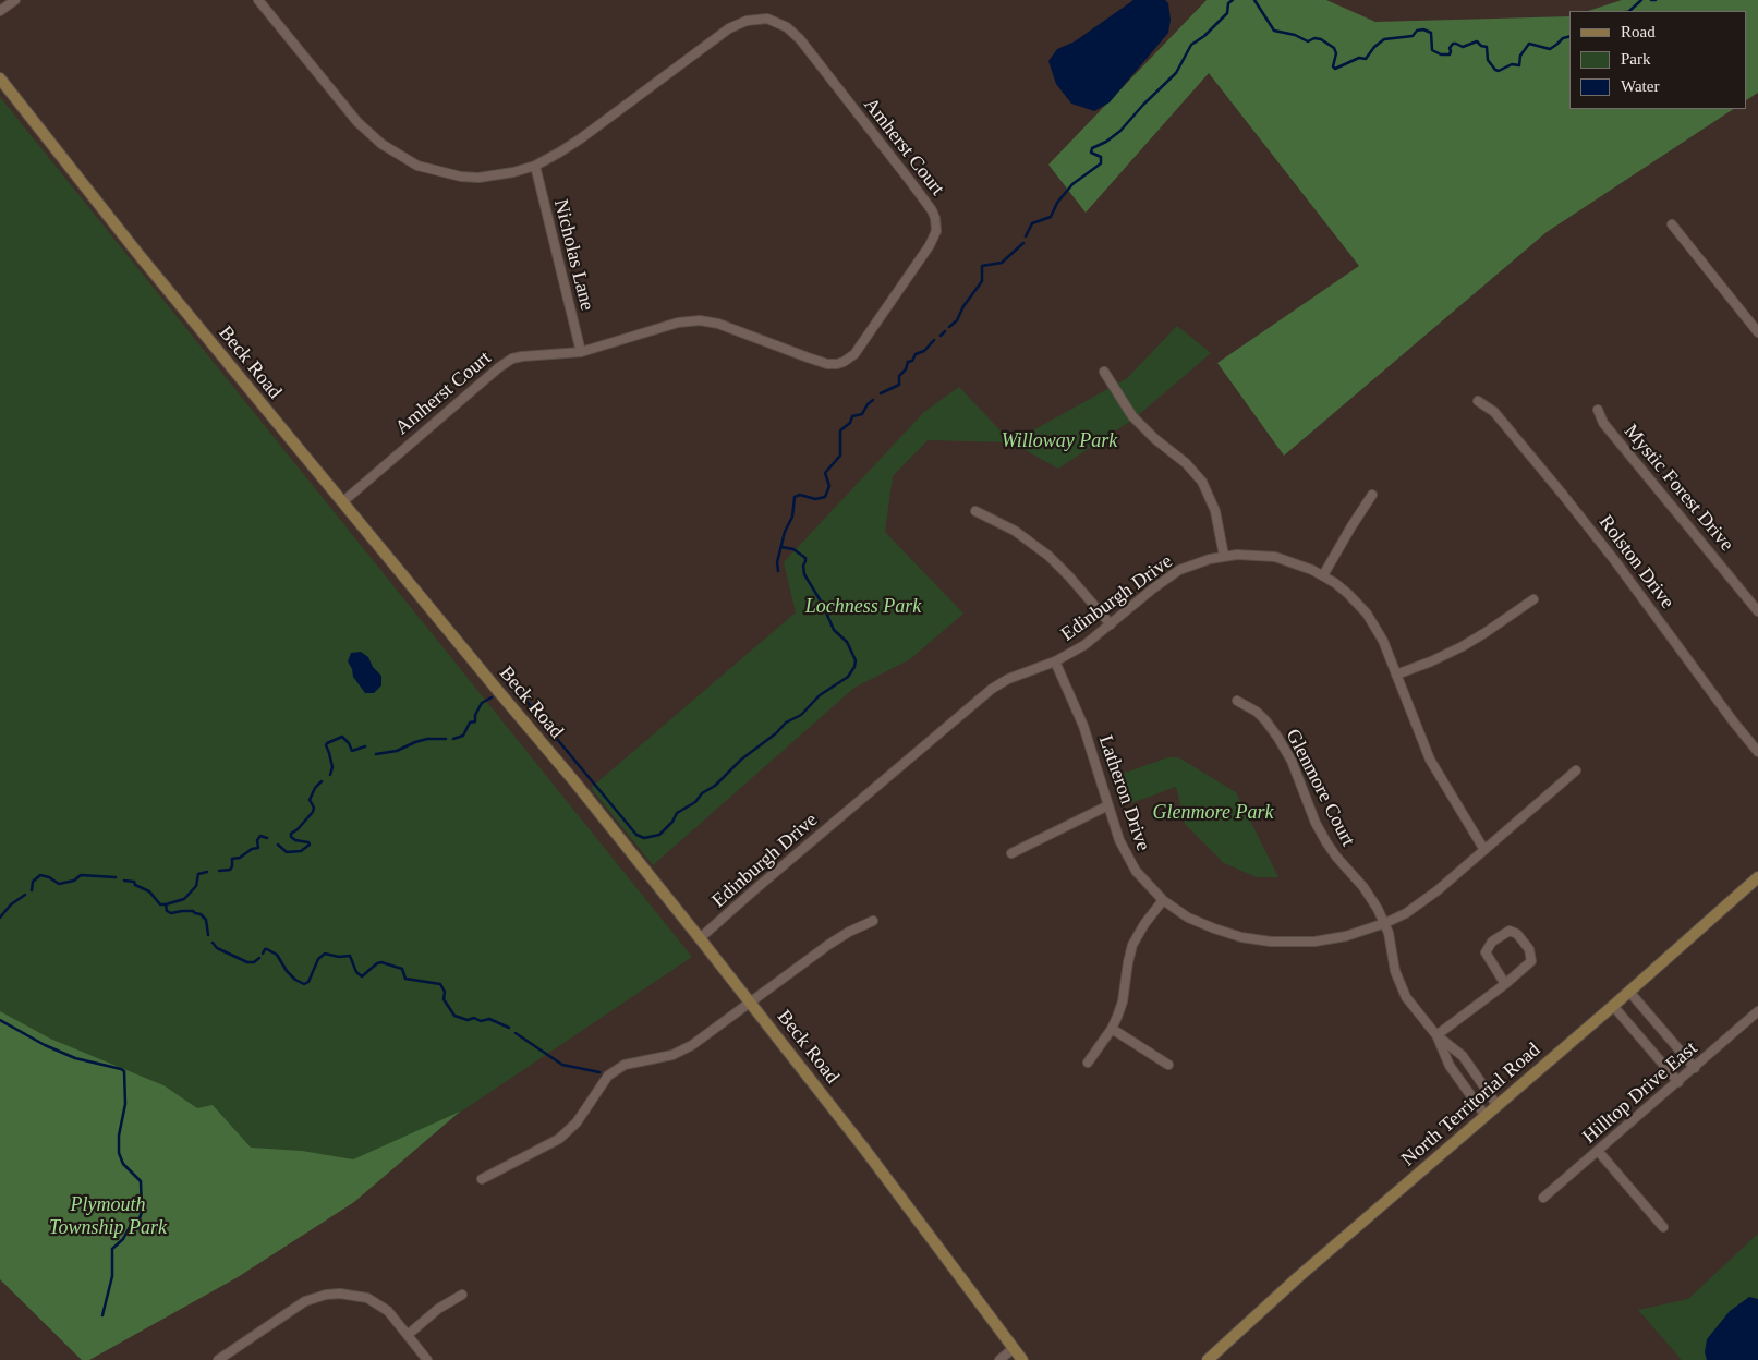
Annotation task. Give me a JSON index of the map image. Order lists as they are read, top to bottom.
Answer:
{
  "streets": {
    "main road": ["Beck Road", "North Territorial Road"],
    "street": [
      "Amherst Court",
      "Nicholas Lane",
      "Mystic Forest Drive",
      "Rolston Drive",
      "Edinburgh Drive",
      "Glenmore Court",
      "Latheron Drive",
      "Hilltop Drive East"
    ]
  },
  "crossings": [
    ["Amherst Court", "Nicholas Lane"],
    ["Amherst Court", "Beck Road"],
    ["Beck Road", "Edinburgh Drive"],
    ["Edinburgh Drive", "Latheron Drive"],
    ["Glenmore Court", "Latheron Drive"]
  ],
  "parks": [
    "Willoway Park",
    "Lochness Park",
    "Glenmore Park",
    "Plymouth Township Park"
  ],
  "legend": ["Road", "Park", "Water"]
}
